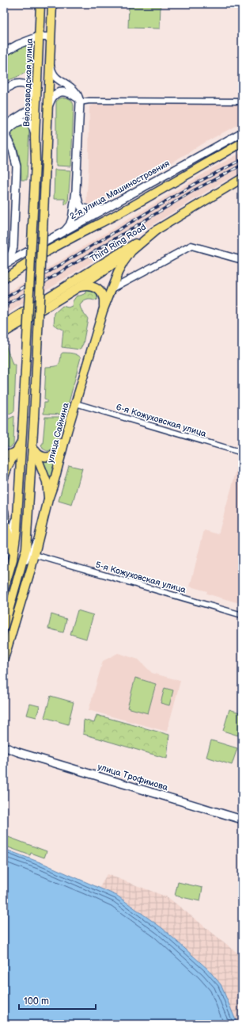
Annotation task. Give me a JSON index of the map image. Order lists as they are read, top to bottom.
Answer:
{
  "streets": {
    "main road": [
      "Велозаводская улица",
      "2-я улица Машиностроения",
      "Third Ring Road",
      "улица Сайкина",
      "улица Трофимова"
    ],
    "street": ["6-я Кожуховская улица", "5-я Кожуховская улица"]
  },
  "crossings": [
    ["6-я Кожуховская улица", "улица Сайкина"]
  ],
  "scale_bar": "100 m"
}
